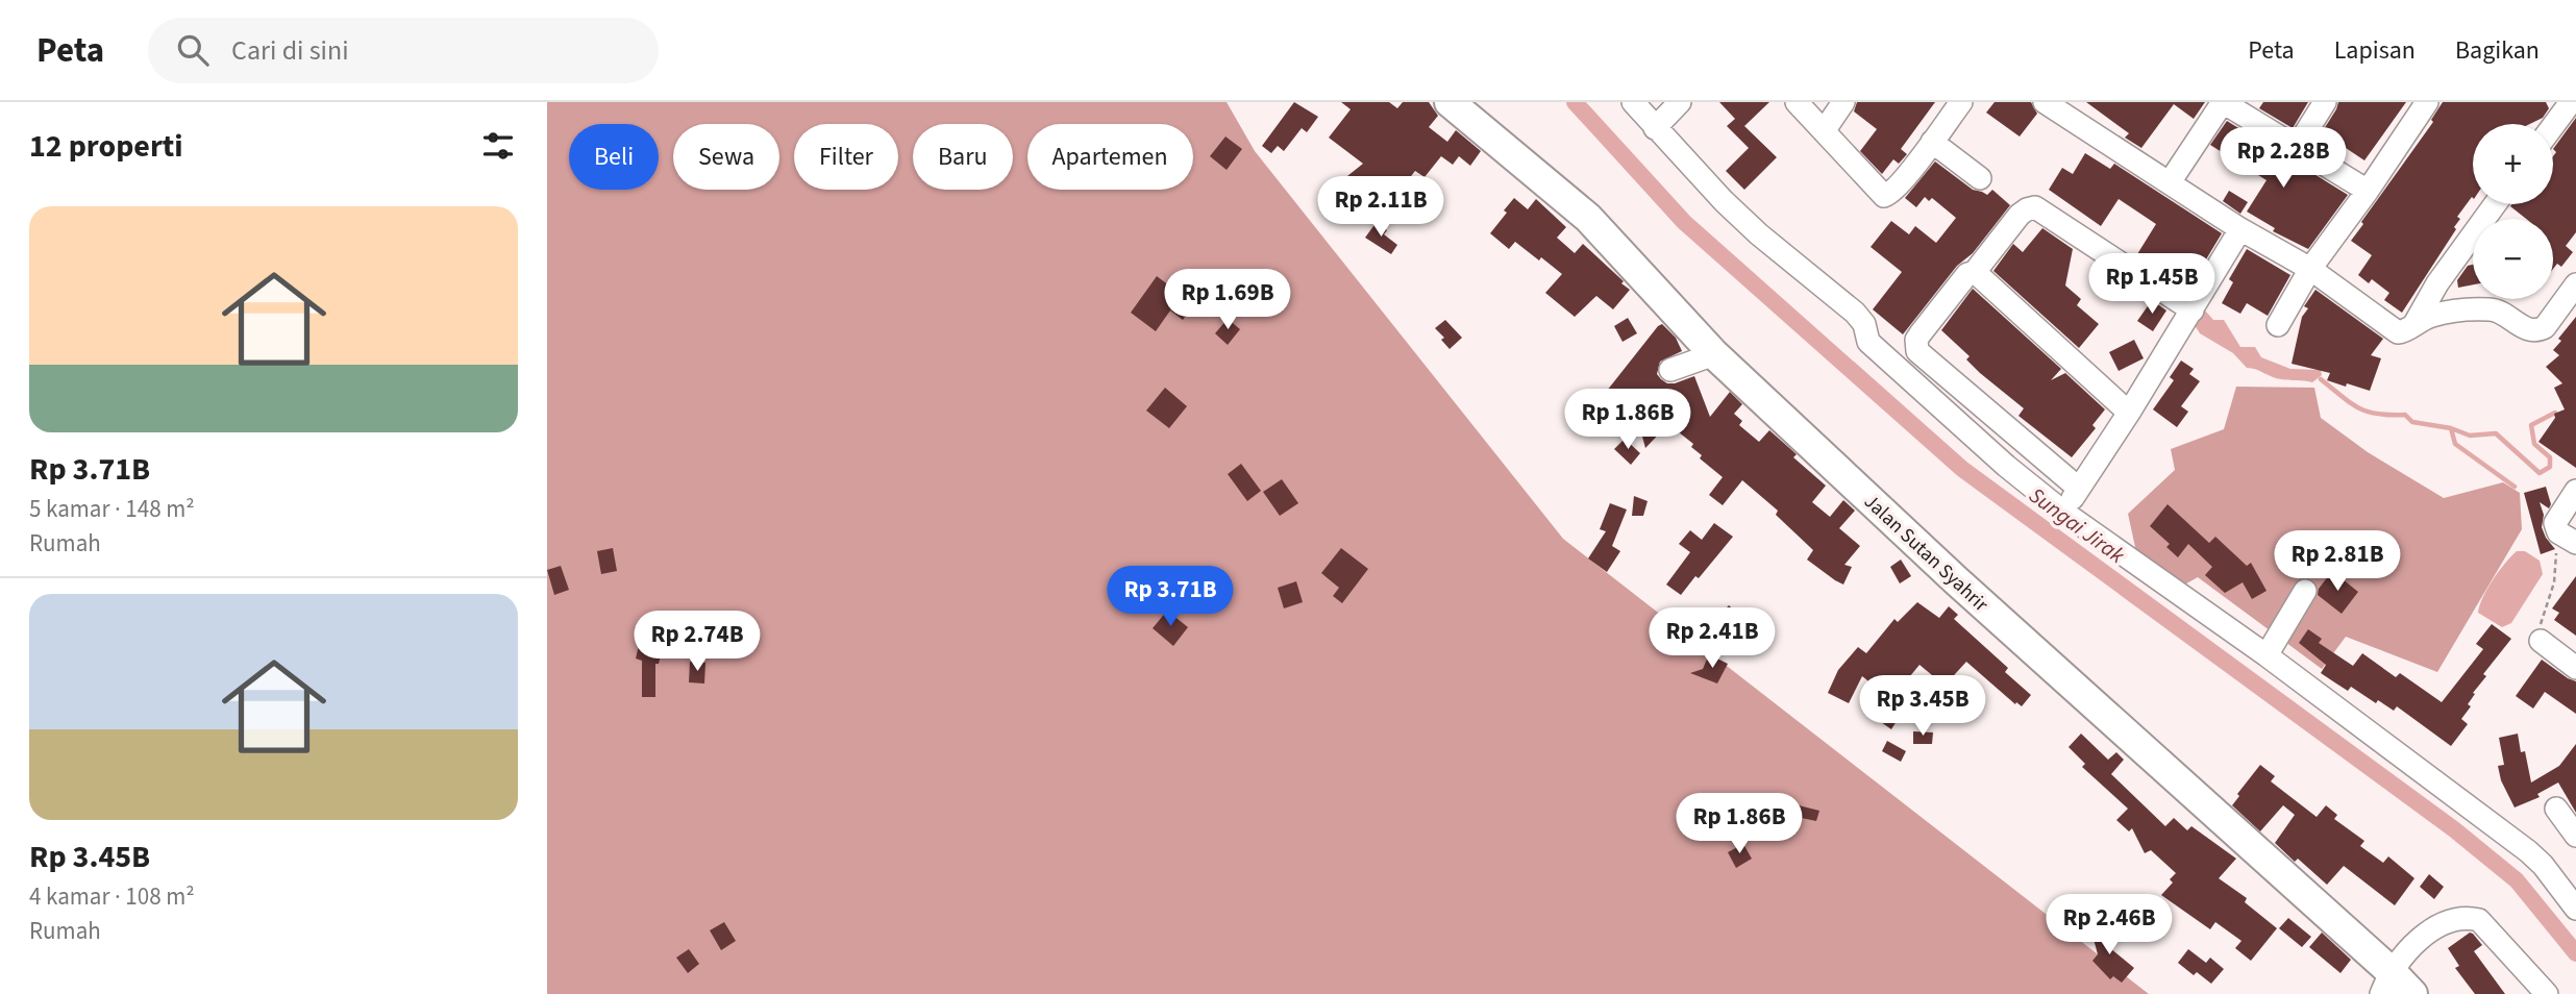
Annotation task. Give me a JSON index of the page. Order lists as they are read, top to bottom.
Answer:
{
  "streets": {
    "main road": ["Jalan Sutan Syahrir"]
  },
  "water": ["Sungai Jirak"],
  "page": {
    "header": "Peta",
    "search": "Cari di sini",
    "nav": ["Peta", "Lapisan", "Bagikan"],
    "heading": "12 properti",
    "map_buttons": ["+", "−"],
    "chip": [
      "Beli",
      "Sewa",
      "Filter",
      "Baru",
      "Apartemen"
    ],
    "price": [
      "Rp 2.28B",
      "Rp 2.11B",
      "Rp 1.45B",
      "Rp 1.69B",
      "Rp 1.86B",
      "Rp 2.81B",
      "Rp 3.71B",
      "Rp 2.41B",
      "Rp 2.74B",
      "Rp 3.45B",
      "Rp 1.86B",
      "Rp 2.46B"
    ],
    "list": [
      {
        "name": "Rp 3.71B",
        "note": "5 kamar · 148 m² · Rumah"
      },
      {
        "name": "Rp 3.45B",
        "note": "4 kamar · 108 m² · Rumah"
      }
    ]
  }
}
